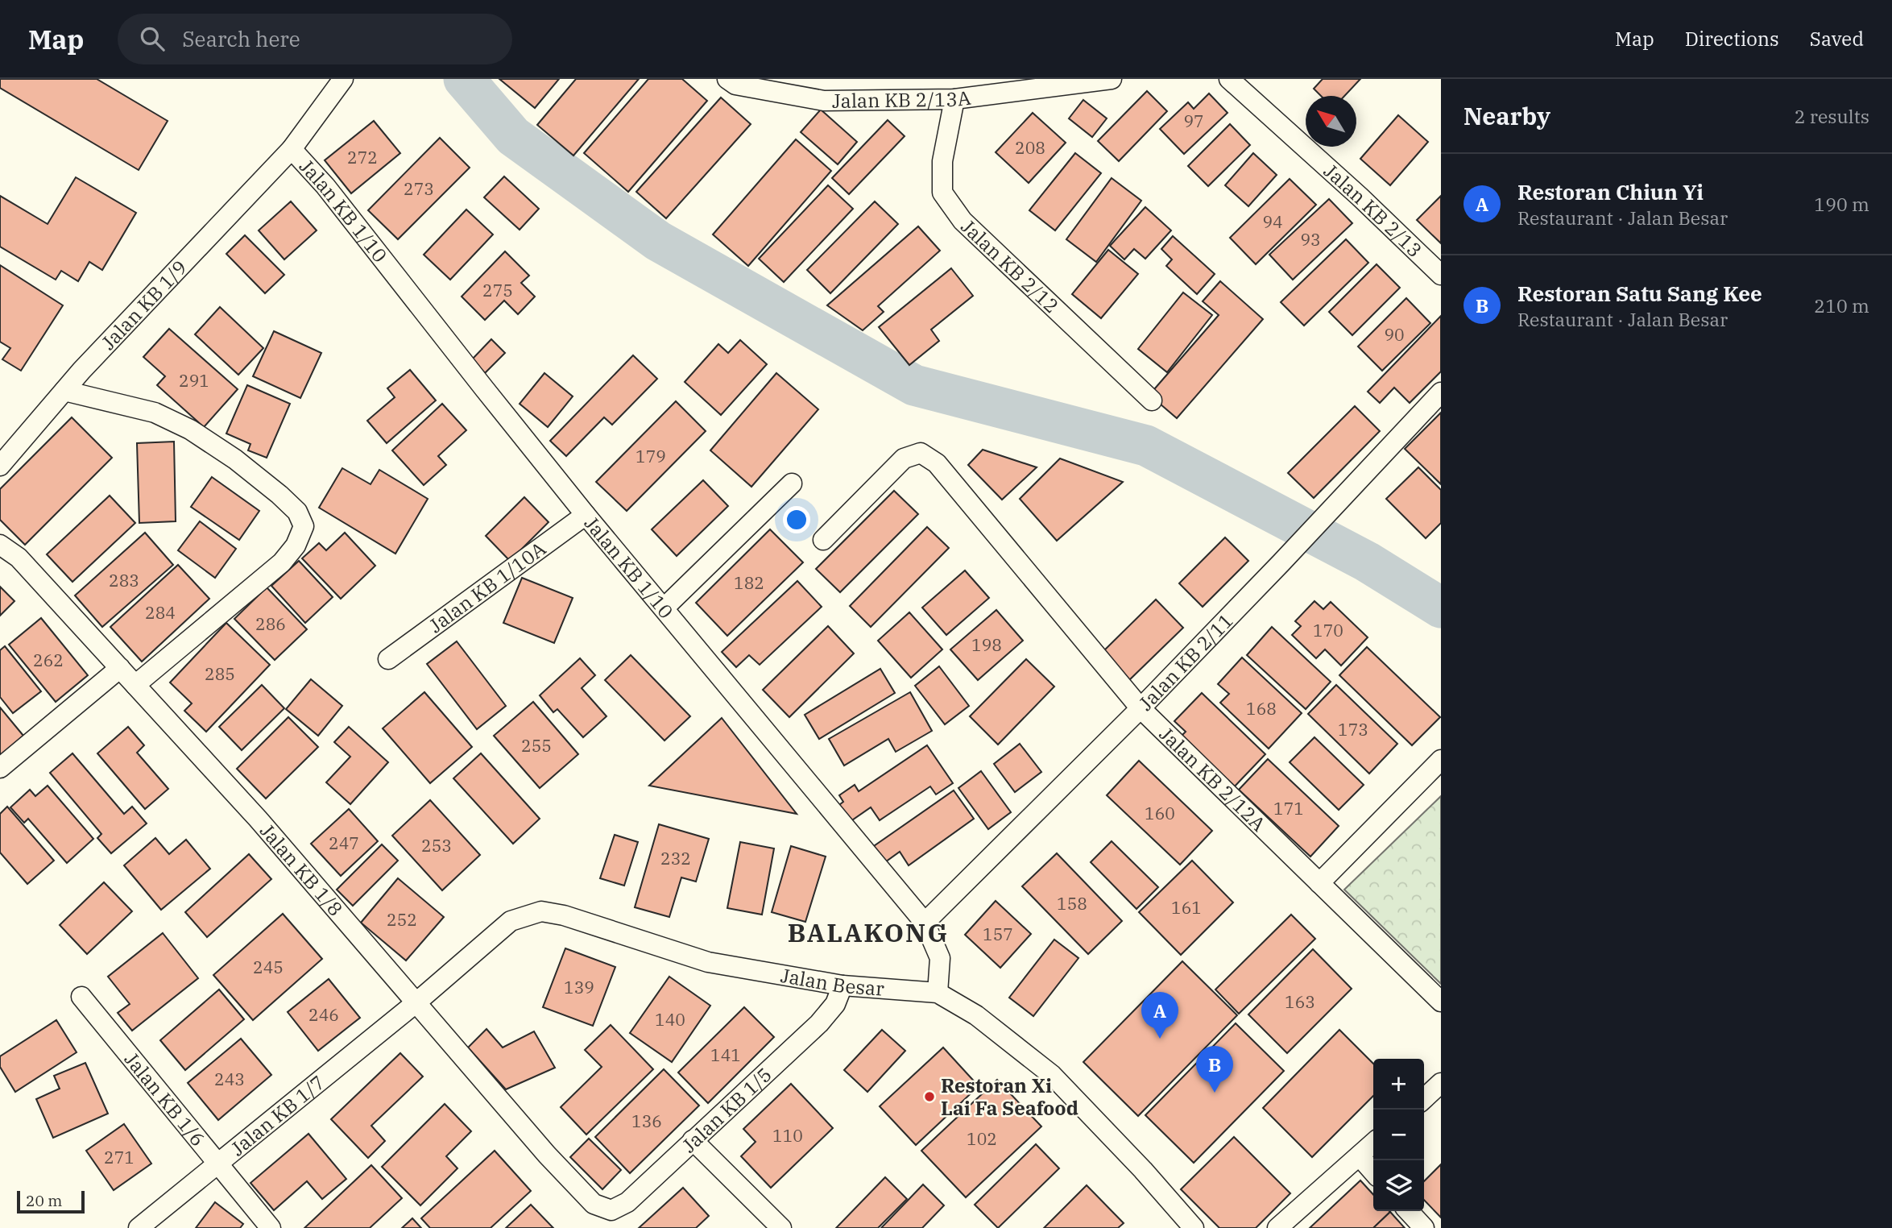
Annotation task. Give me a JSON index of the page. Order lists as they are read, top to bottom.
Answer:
{
  "streets": {
    "street": [
      "Jalan KB 2/13A",
      "Jalan KB 1/10",
      "Jalan KB 2/13",
      "Jalan KB 2/12",
      "Jalan KB 1/9",
      "Jalan KB 1/10A",
      "Jalan KB 2/11",
      "Jalan KB 2/12A",
      "Jalan KB 1/8",
      "Jalan Besar",
      "Jalan KB 1/6",
      "Jalan KB 1/5",
      "Jalan KB 1/7"
    ]
  },
  "crossings": [
    ["Jalan KB 2/13A", "Jalan KB 2/12"],
    ["Jalan KB 1/10", "Jalan KB 1/9"],
    ["Jalan KB 1/10", "Jalan KB 1/10A"],
    ["Jalan KB 1/10", "Jalan KB 2/11"],
    ["Jalan KB 1/10", "Jalan Besar"],
    ["Jalan KB 2/11", "Jalan KB 2/12A"],
    ["Jalan KB 1/8", "Jalan Besar"],
    ["Jalan KB 1/8", "Jalan KB 1/5"],
    ["Jalan KB 1/8", "Jalan KB 1/7"],
    ["Jalan Besar", "Jalan KB 1/5"],
    ["Jalan Besar", "Jalan KB 1/7"],
    ["Jalan KB 1/6", "Jalan KB 1/7"]
  ],
  "districts": ["BALAKONG"],
  "places": ["Restoran Xi Lai Fa Seafood"],
  "house_numbers": [
    "97",
    "208",
    "272",
    "273",
    "94",
    "93",
    "275",
    "90",
    "291",
    "179",
    "283",
    "182",
    "284",
    "286",
    "170",
    "198",
    "262",
    "285",
    "168",
    "173",
    "255",
    "171",
    "160",
    "247",
    "253",
    "232",
    "158",
    "161",
    "252",
    "157",
    "245",
    "139",
    "163",
    "246",
    "140",
    "141",
    "243",
    "136",
    "110",
    "102",
    "271"
  ],
  "scale_bar": "20 m",
  "north": "top left",
  "page": {
    "header": "Map",
    "search": "Search here",
    "nav": ["Map", "Directions", "Saved"],
    "heading": ["Nearby", "2 results"],
    "list": [
      {
        "mark": "A",
        "name": "Restoran Chiun Yi",
        "note": "Restaurant · Jalan Besar",
        "value": "190 m"
      },
      {
        "mark": "B",
        "name": "Restoran Satu Sang Kee",
        "note": "Restaurant · Jalan Besar",
        "value": "210 m"
      }
    ],
    "pins": ["A", "B"],
    "map_buttons": ["+", "−"],
    "scale": "20 m"
  }
}
